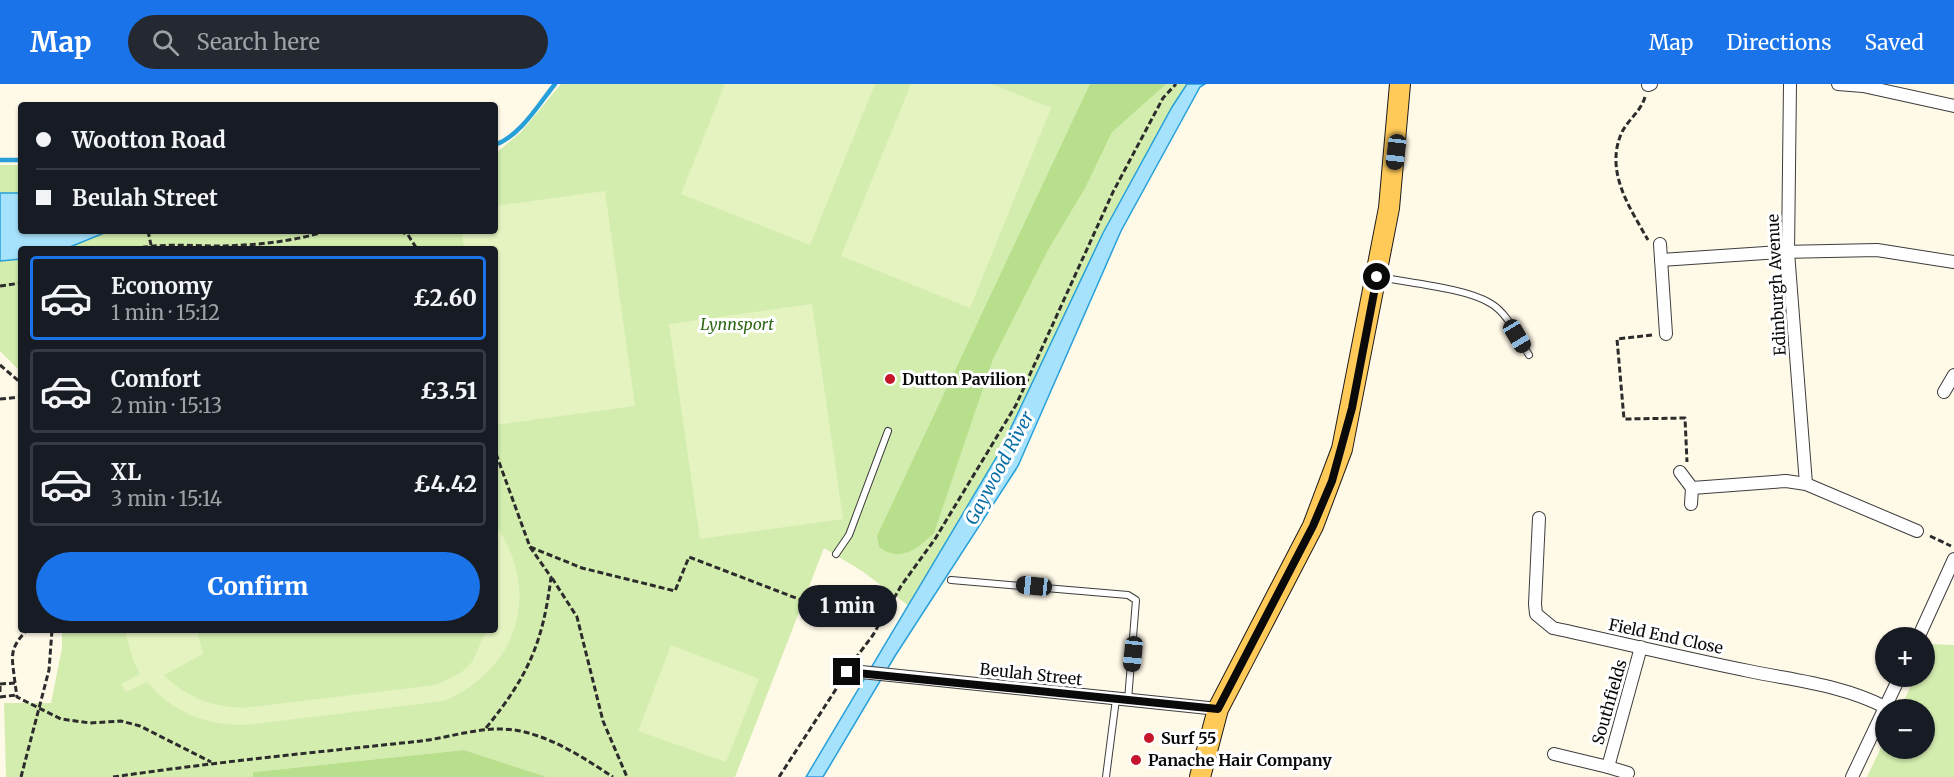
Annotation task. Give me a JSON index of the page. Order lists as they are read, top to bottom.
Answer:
{
  "streets": {
    "street": [
      "Edinburgh Avenue",
      "Field End Close",
      "Beulah Street",
      "Southfields"
    ]
  },
  "crossings": [
    ["Field End Close", "Southfields"]
  ],
  "water": ["Gaywood River"],
  "parks": ["Lynnsport"],
  "places": ["Dutton Pavilion", "Surf 55", "Panache Hair Company"],
  "page": {
    "header": "Map",
    "search": "Search here",
    "nav": ["Map", "Directions", "Saved"],
    "banner": ["Wootton Road", "Beulah Street"],
    "list": [
      {
        "name": "Economy",
        "note": "1 min · 15:12",
        "value": "£2.60"
      },
      {
        "name": "Comfort",
        "note": "2 min · 15:13",
        "value": "£3.51"
      },
      {
        "name": "XL",
        "note": "3 min · 15:14",
        "value": "£4.42"
      }
    ],
    "buttons": "Confirm",
    "bubble": "1 min",
    "map_buttons": ["+", "−"]
  }
}
